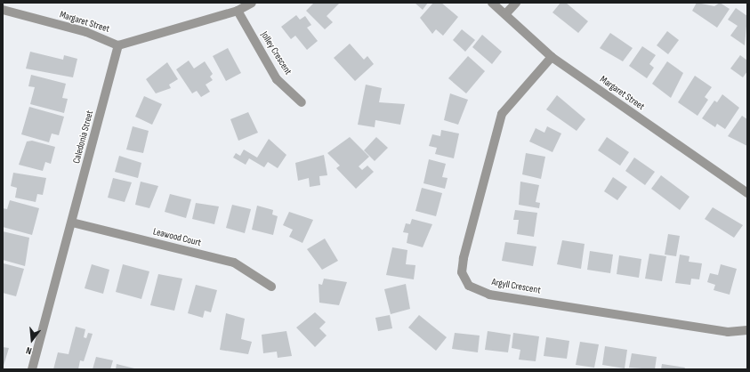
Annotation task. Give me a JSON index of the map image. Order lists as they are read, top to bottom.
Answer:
{
  "streets": {
    "street": [
      "Margaret Street",
      "Jolley Crescent",
      "Caledonia Street",
      "Leawood Court",
      "Argyll Crescent"
    ]
  },
  "crossings": [
    ["Margaret Street", "Caledonia Street"],
    ["Margaret Street", "Argyll Crescent"],
    ["Caledonia Street", "Leawood Court"]
  ],
  "north": "bottom"
}
